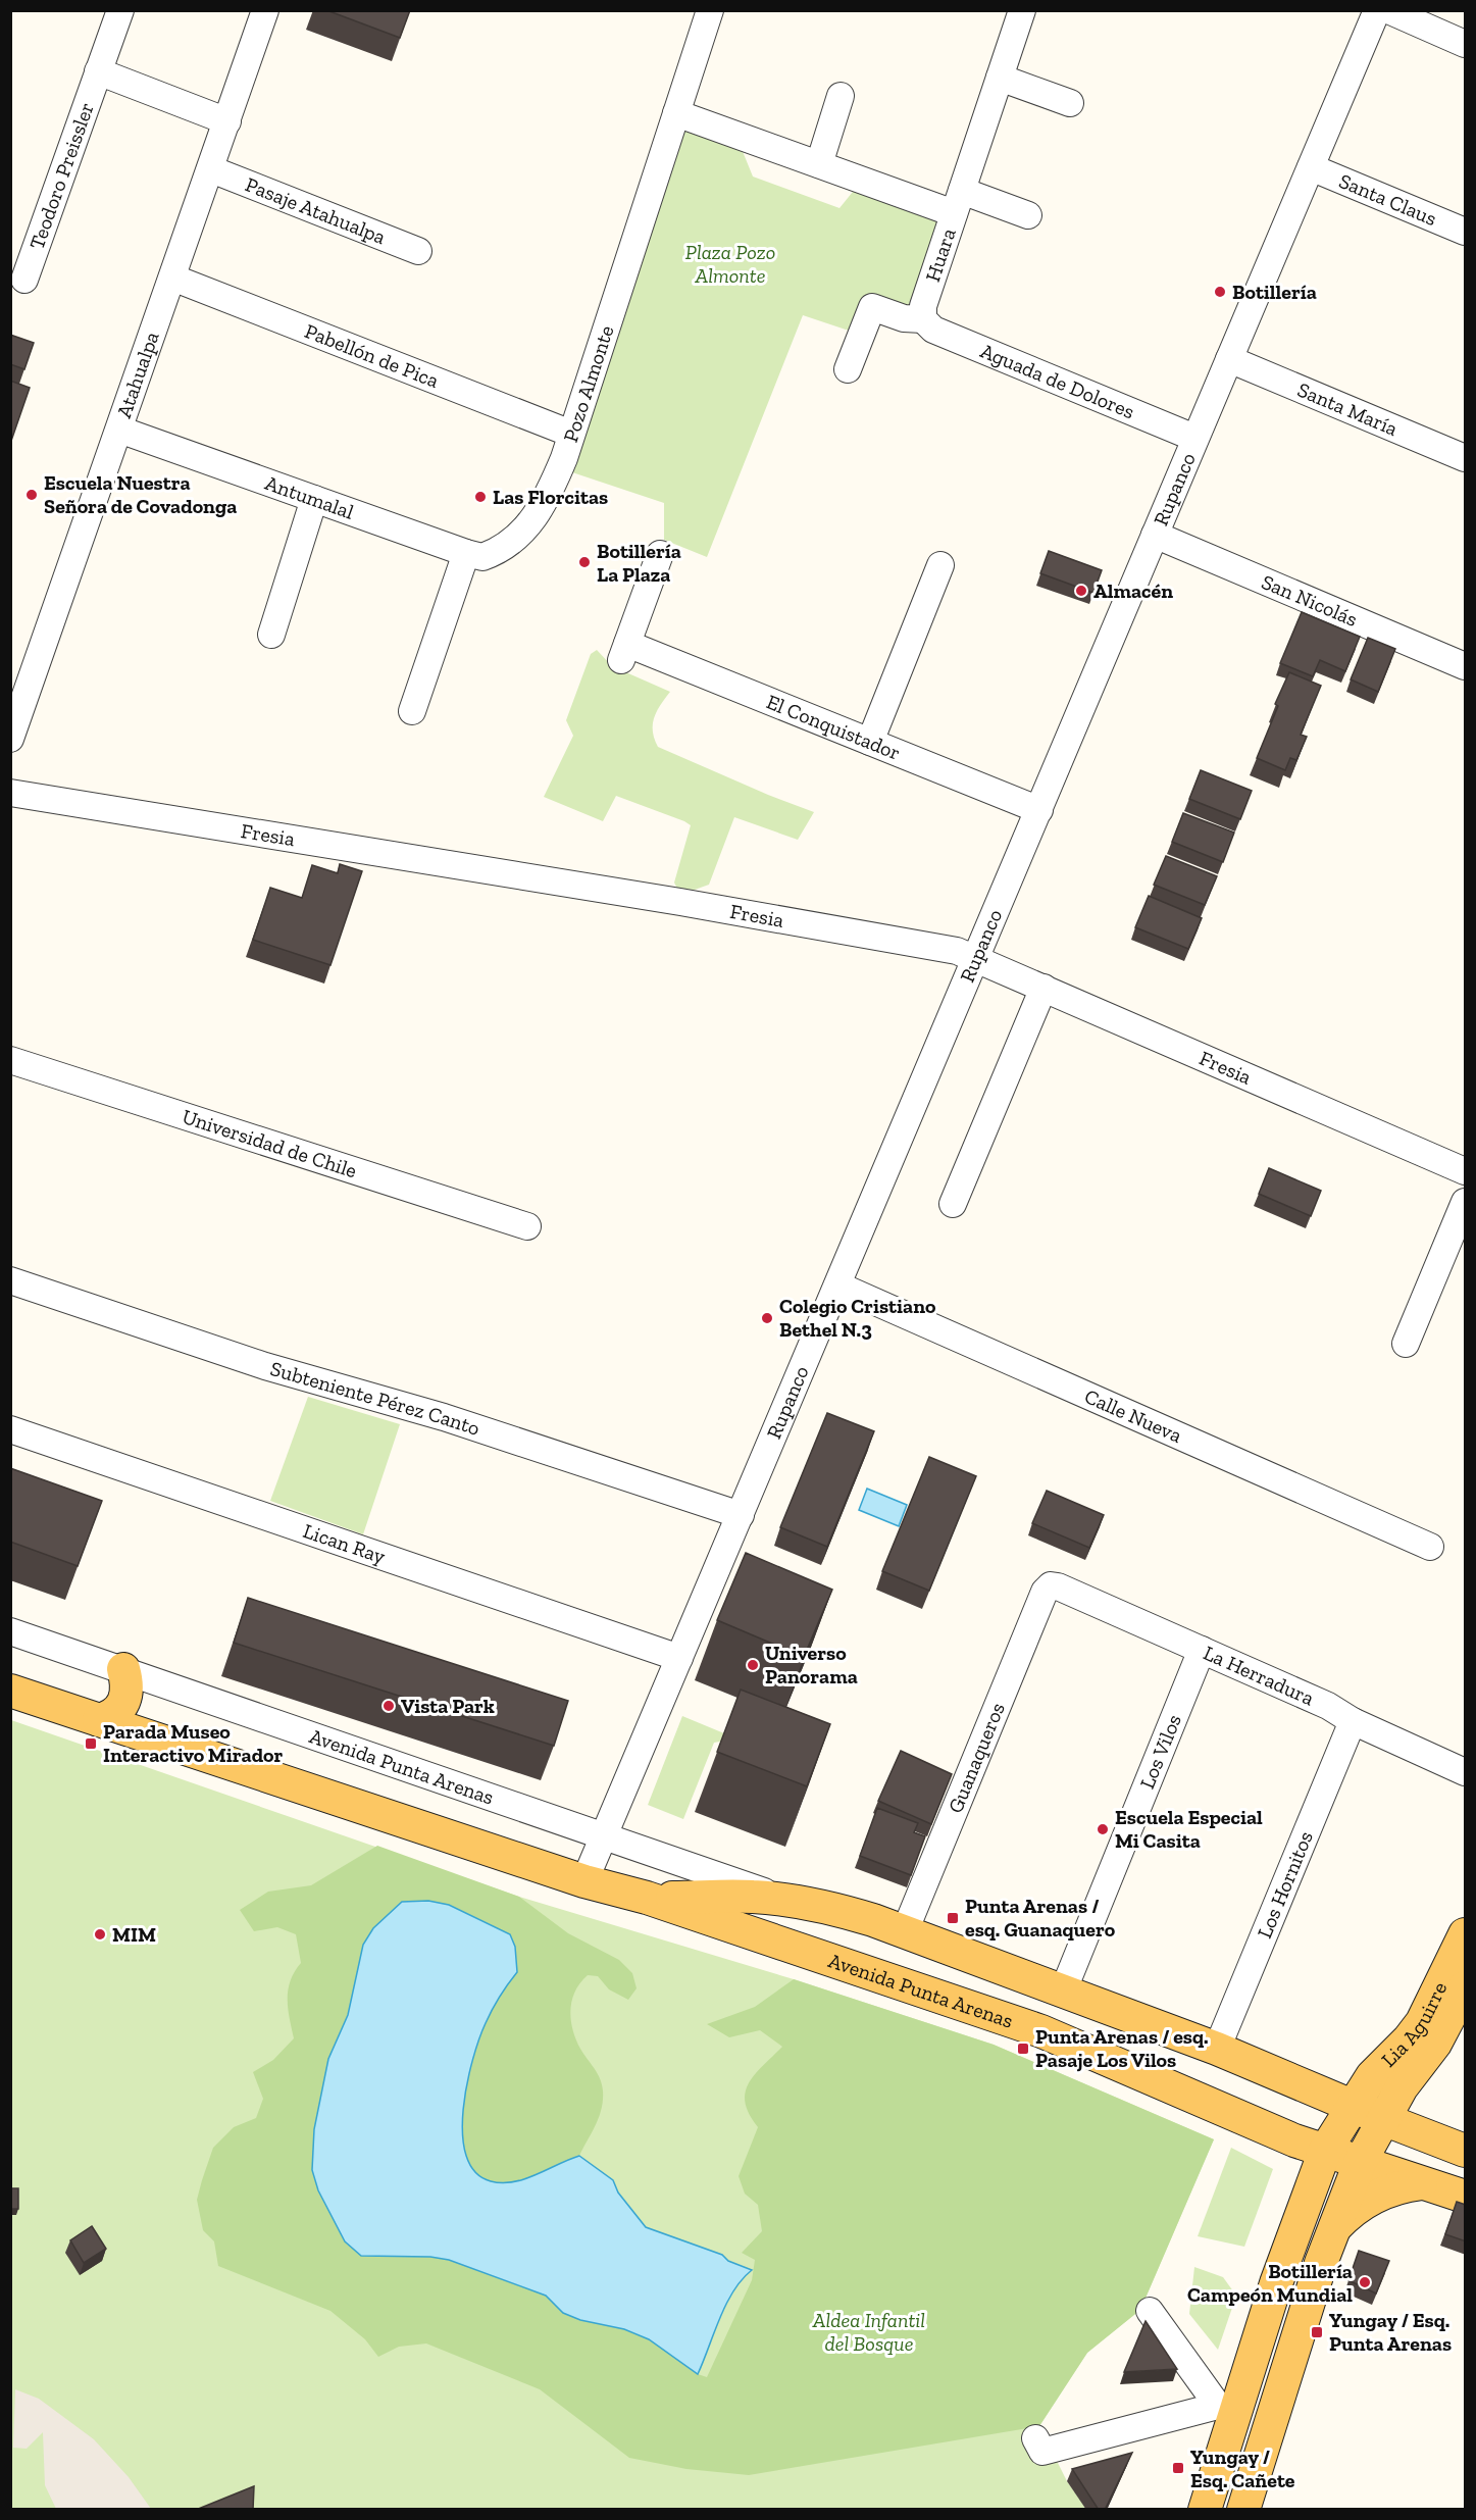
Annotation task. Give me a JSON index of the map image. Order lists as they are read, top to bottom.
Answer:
{
  "streets": {
    "main road": ["Avenida Punta Arenas", "Lia Aguirre"],
    "street": [
      "Teodoro Preissler",
      "Santa Claus",
      "Pasaje Atahualpa",
      "Huara",
      "Pabellón de Pica",
      "Atahualpa",
      "Aguada de Dolores",
      "Pozo Almonte",
      "Santa María",
      "Rupanco",
      "Antumalal",
      "San Nicolás",
      "El Conquistador",
      "Fresia",
      "Universidad de Chile",
      "Subteniente Pérez Canto",
      "Calle Nueva",
      "Lican Ray",
      "La Herradura",
      "Los Vilos",
      "Guanaqueros",
      "Los Hornitos"
    ]
  },
  "crossings": [
    ["Santa Claus", "Rupanco"],
    ["Pasaje Atahualpa", "Atahualpa"],
    ["Huara", "Aguada de Dolores"],
    ["Pabellón de Pica", "Atahualpa"],
    ["Pabellón de Pica", "Pozo Almonte"],
    ["Atahualpa", "Antumalal"],
    ["Aguada de Dolores", "Rupanco"],
    ["Pozo Almonte", "Antumalal"],
    ["Santa María", "Rupanco"],
    ["Rupanco", "San Nicolás"],
    ["Rupanco", "El Conquistador"],
    ["Rupanco", "Fresia"],
    ["Rupanco", "Subteniente Pérez Canto"],
    ["Rupanco", "Calle Nueva"],
    ["Rupanco", "Lican Ray"],
    ["Rupanco", "Avenida Punta Arenas"],
    ["La Herradura", "Los Vilos"],
    ["La Herradura", "Guanaqueros"],
    ["La Herradura", "Los Hornitos"],
    ["Los Vilos", "Avenida Punta Arenas"],
    ["Guanaqueros", "Avenida Punta Arenas"],
    ["Avenida Punta Arenas", "Los Hornitos"],
    ["Avenida Punta Arenas", "Lia Aguirre"]
  ],
  "parks": ["Plaza Pozo Almonte", "Aldea Infantil del Bosque"],
  "places": {
    "other": [
      "Botillería",
      "Escuela Nuestra Señora de Covadonga",
      "Las Florcitas",
      "Botillería La Plaza",
      "Almacén",
      "Colegio Cristiano Bethel N.3",
      "Universo Panorama",
      "Vista Park",
      "Escuela Especial Mi Casita",
      "MIM",
      "Botillería Campeón Mundial"
    ],
    "transit": [
      "Parada Museo Interactivo Mirador",
      "Punta Arenas / esq. Guanaquero",
      "Punta Arenas / esq. Pasaje Los Vilos",
      "Yungay / Esq. Punta Arenas",
      "Yungay / Esq. Cañete"
    ]
  }
}
